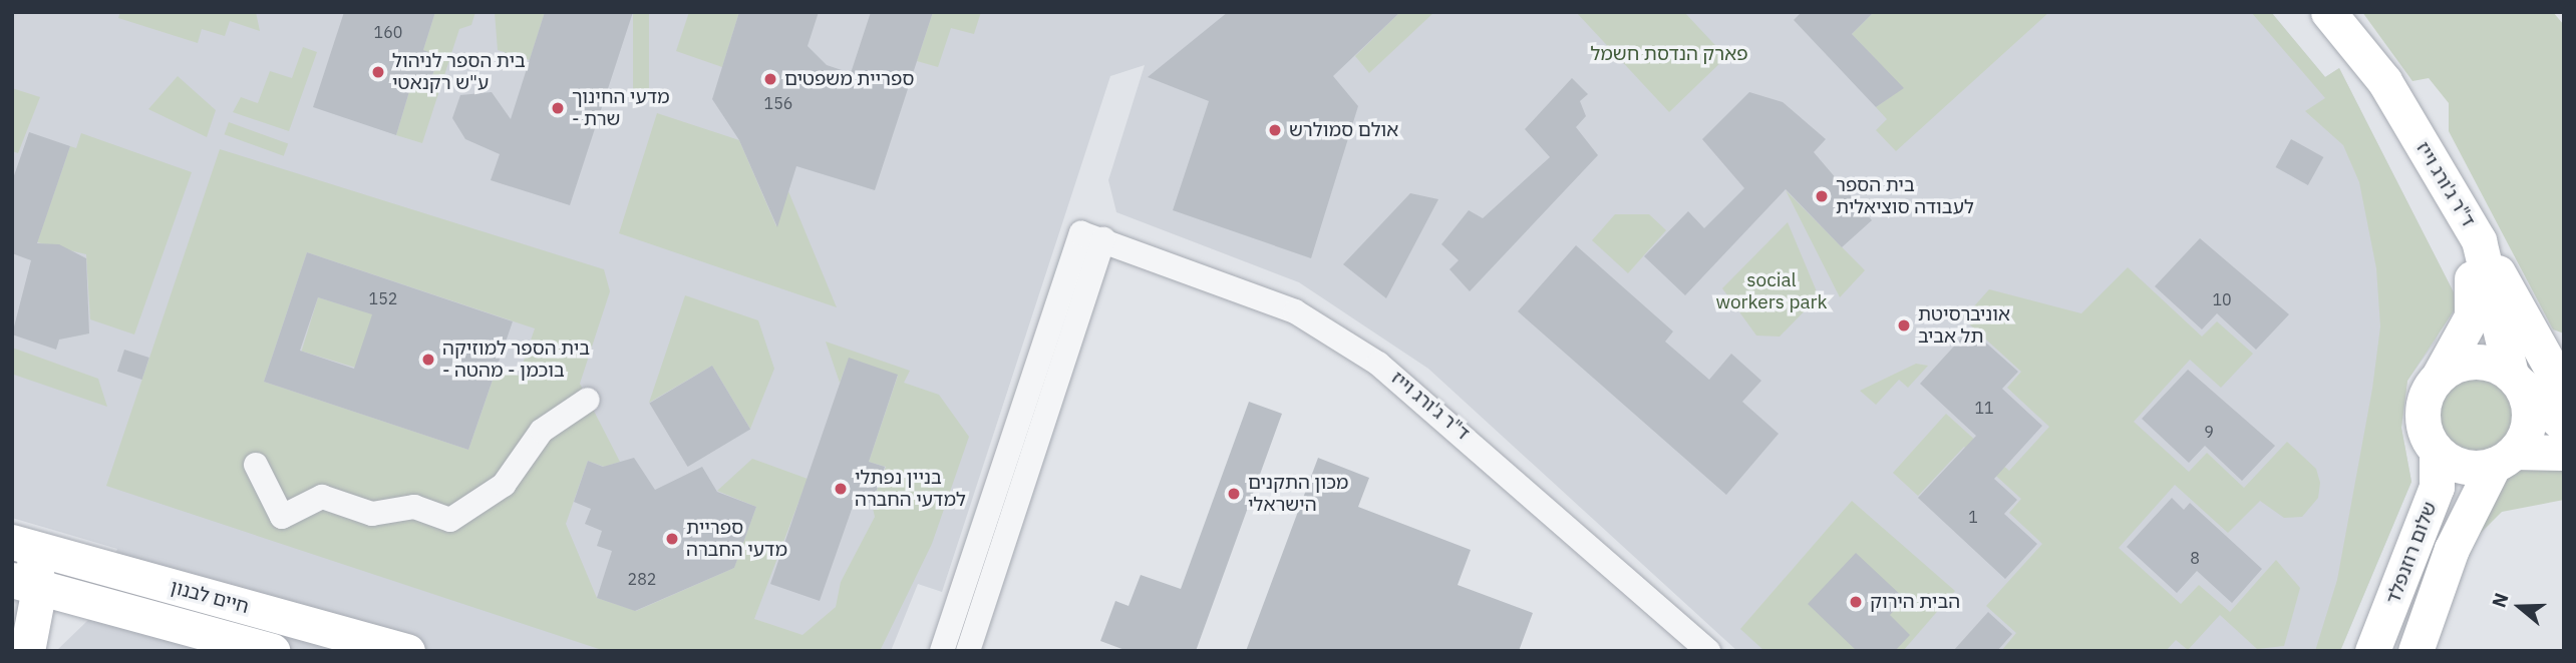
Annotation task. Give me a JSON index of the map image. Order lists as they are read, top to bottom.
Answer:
{
  "streets": {
    "street": ["ד\"ר ג'ורג וייז", "שלום רוזנפלד", "חיים לבנון"]
  },
  "crossings": [
    ["ד\"ר ג'ורג וייז", "שלום רוזנפלד"]
  ],
  "parks": ["פארק הנדסת חשמל", "social workers park"],
  "places": [
    "בית הספר לניהול ע\"ש רקנאטי",
    "ספריית משפטים",
    "מדעי החינוך - שרת",
    "אולם סמולרש",
    "בית הספר לעבודה סוציאלית",
    "אוניברסיטת תל אביב",
    "בית הספר למוזיקה - בוכמן - מהטה",
    "בניין נפתלי למדעי החברה",
    "מכון התקנים הישראלי",
    "ספריית מדעי החברה",
    "הבית הירוק"
  ],
  "house_numbers": [
    "160",
    "156",
    "152",
    "10",
    "11",
    "9",
    "1",
    "8",
    "282"
  ],
  "north": "left"
}
